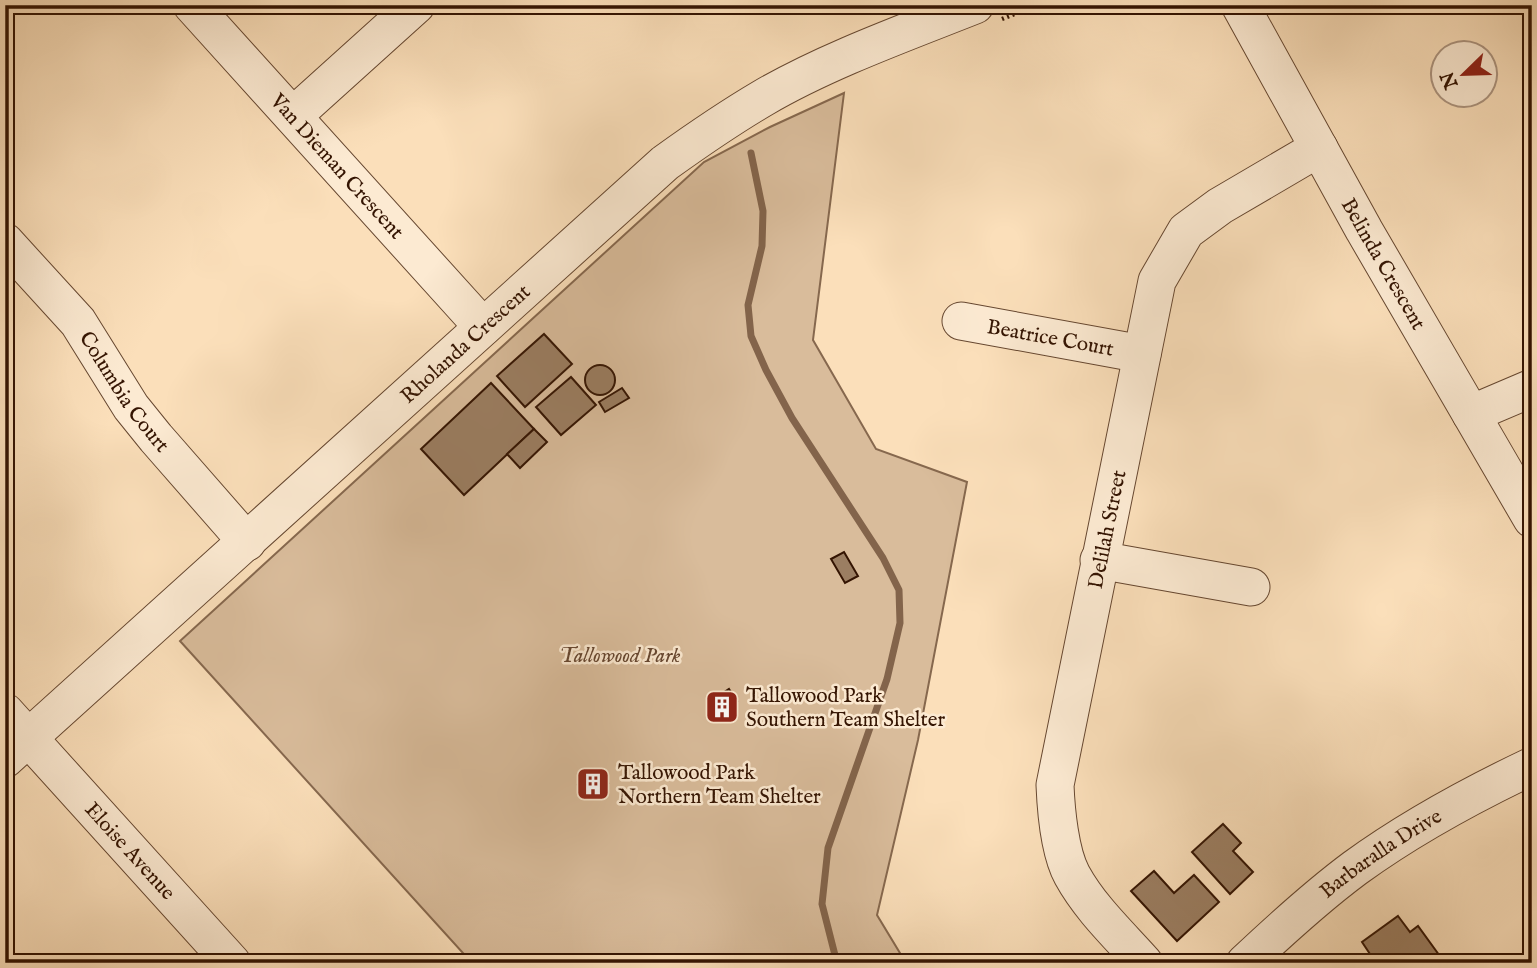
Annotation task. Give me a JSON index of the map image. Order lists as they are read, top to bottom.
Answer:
{
  "streets": {
    "street": [
      "Van Dieman Crescent",
      "Belinda Crescent",
      "Beatrice Court",
      "Rholanda Crescent",
      "Columbia Court",
      "Delilah Street",
      "Eloise Avenue",
      "Barbaralla Drive"
    ]
  },
  "crossings": [
    ["Van Dieman Crescent", "Rholanda Crescent"],
    ["Belinda Crescent", "Delilah Street"],
    ["Beatrice Court", "Delilah Street"],
    ["Rholanda Crescent", "Columbia Court"],
    ["Rholanda Crescent", "Eloise Avenue"]
  ],
  "parks": ["Tallowood Park"],
  "places": {
    "building": ["Tallowood Park Southern Team Shelter", "Tallowood Park Northern Team Shelter"]
  },
  "north": "bottom left"
}
